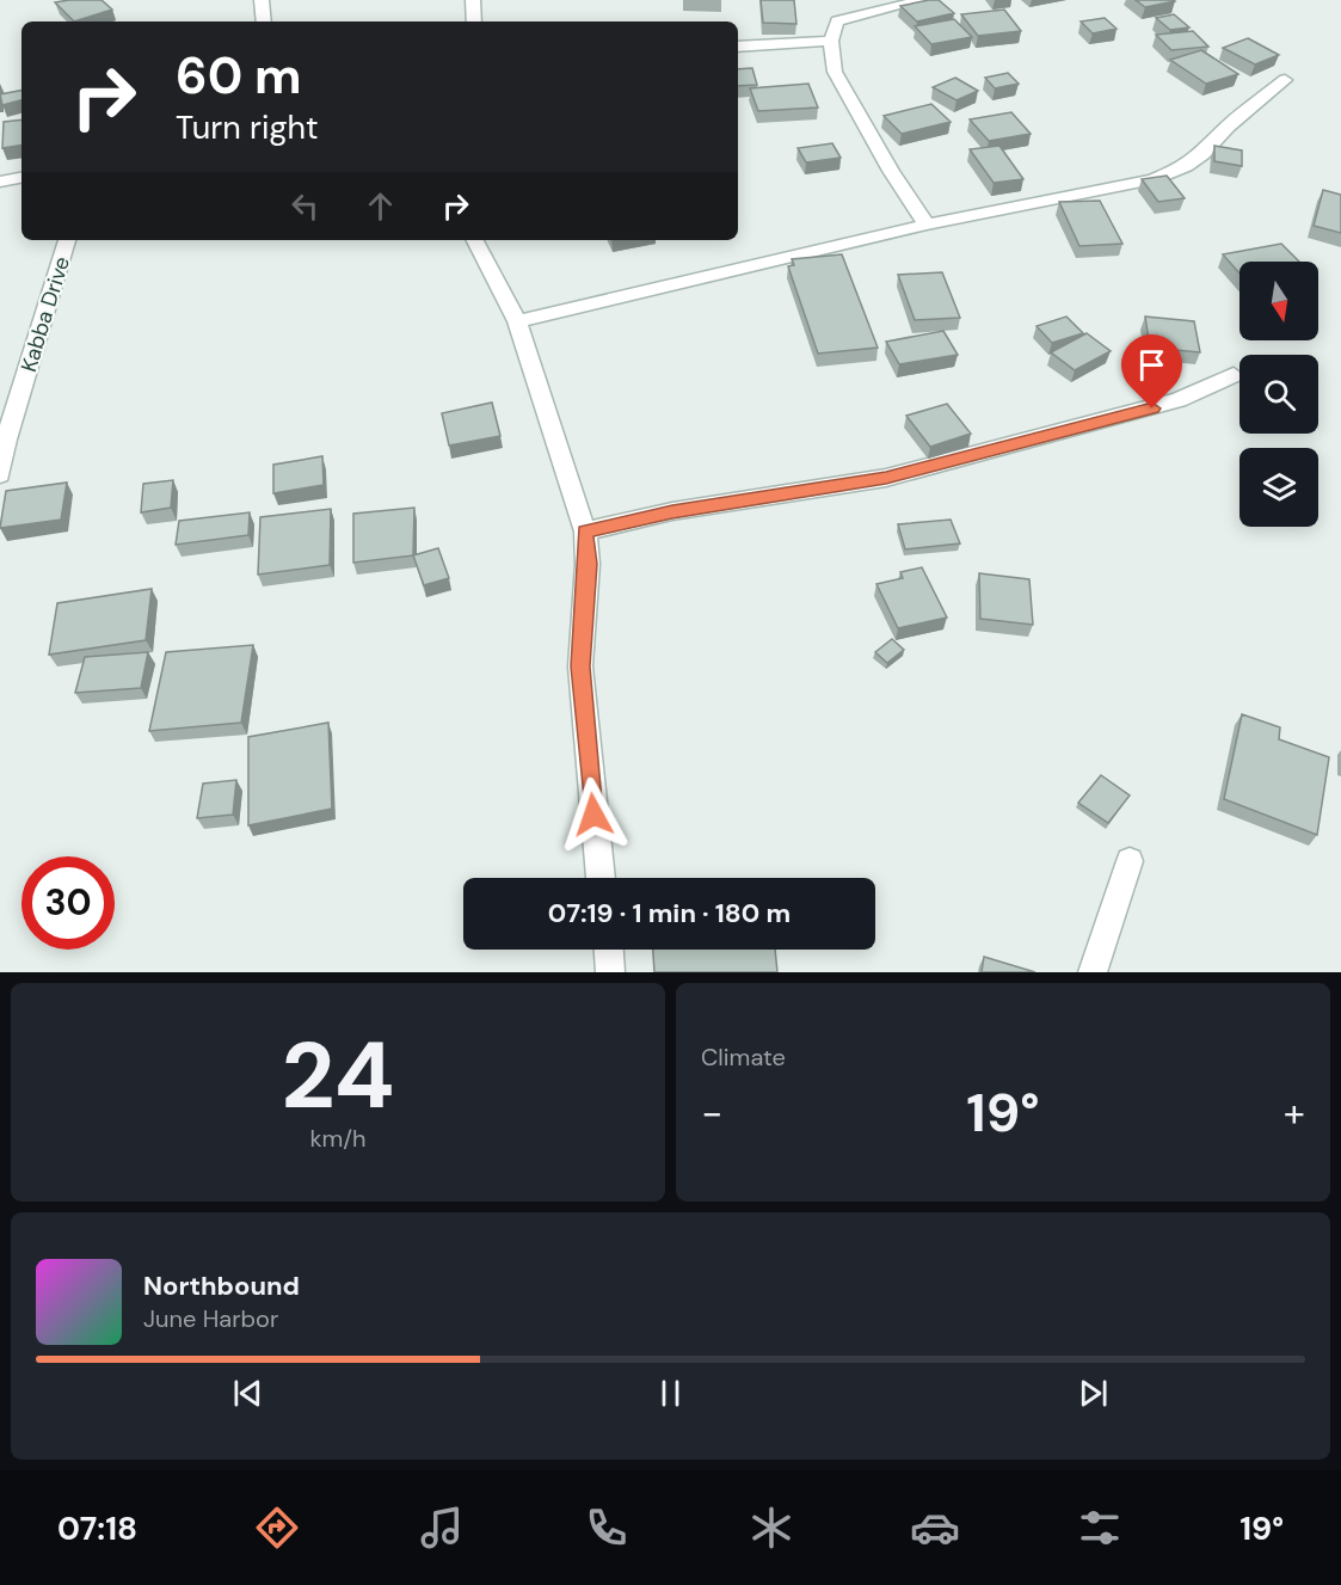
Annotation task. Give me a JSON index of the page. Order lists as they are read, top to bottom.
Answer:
{
  "streets": {
    "street": ["Kabba Drive"]
  },
  "north": "bottom",
  "page": {
    "turn": ["60 m", "Turn right"],
    "limit": "30",
    "trip": "07:19 · 1 min · 180 m",
    "tile": [
      ["24", "km/h"],
      "Climate"
    ],
    "heat": ["−", "19°", "+"],
    "song": ["Northbound", "June Harbor"],
    "tabs": ["07:18", "19°"]
  }
}
